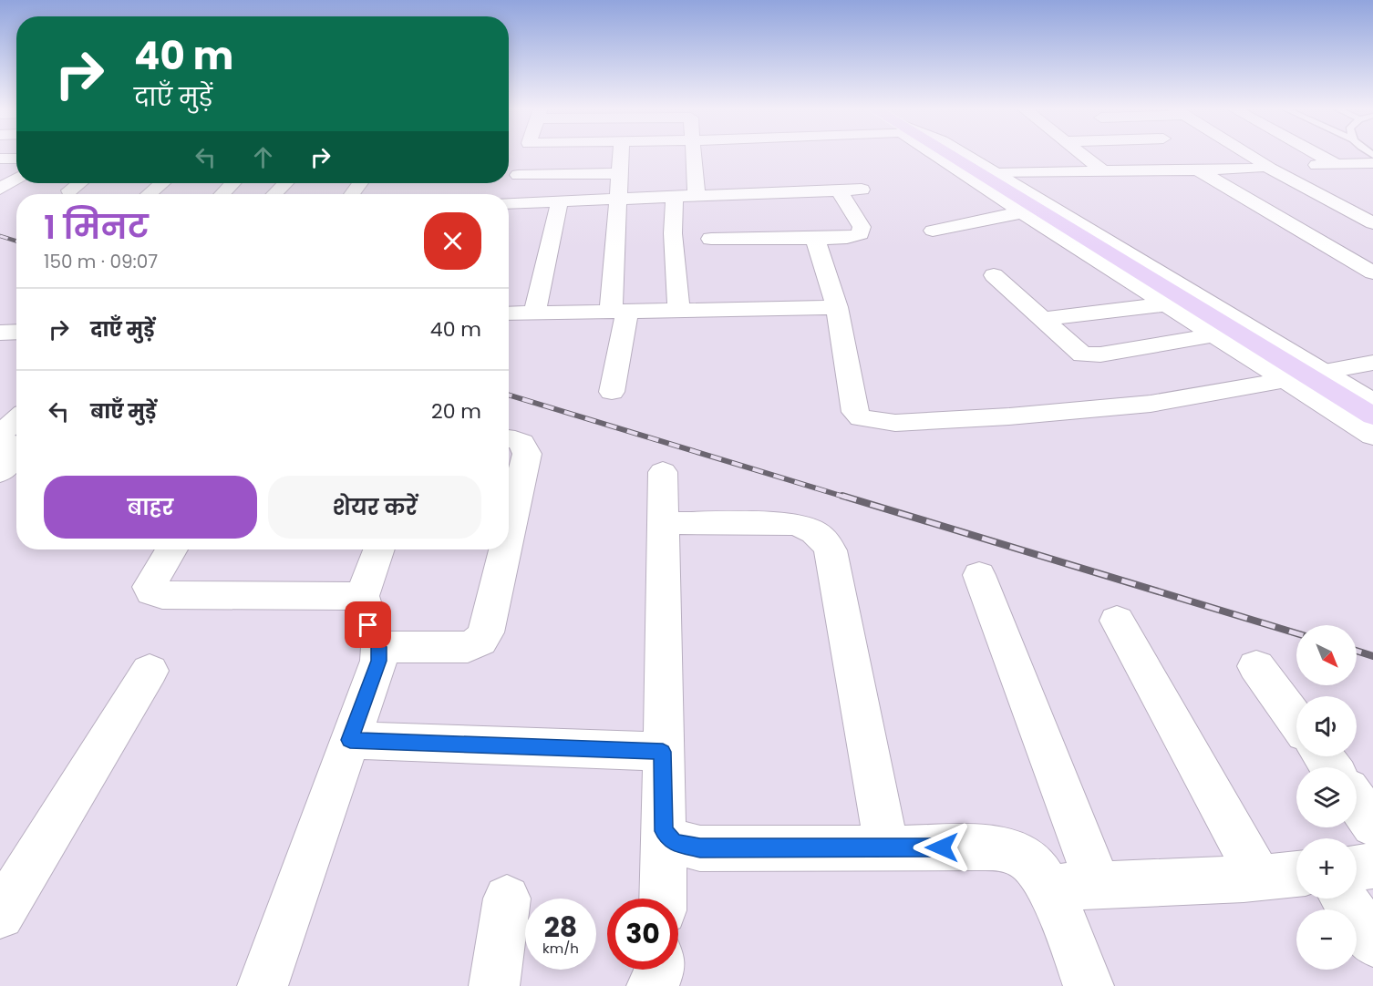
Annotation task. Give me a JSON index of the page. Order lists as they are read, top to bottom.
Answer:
{
  "north": "bottom right",
  "page": {
    "turn": ["40 m", "दाएँ मुड़ें"],
    "heading": ["1 मिनट", "150 m · 09:07"],
    "list": [
      {
        "name": "दाएँ मुड़ें",
        "value": "40 m"
      },
      {
        "name": "बाएँ मुड़ें",
        "value": "20 m"
      }
    ],
    "buttons": ["बाहर", "शेयर करें"],
    "map_buttons": ["+", "−"],
    "speed": "28 km/h",
    "limit": "30"
  }
}
